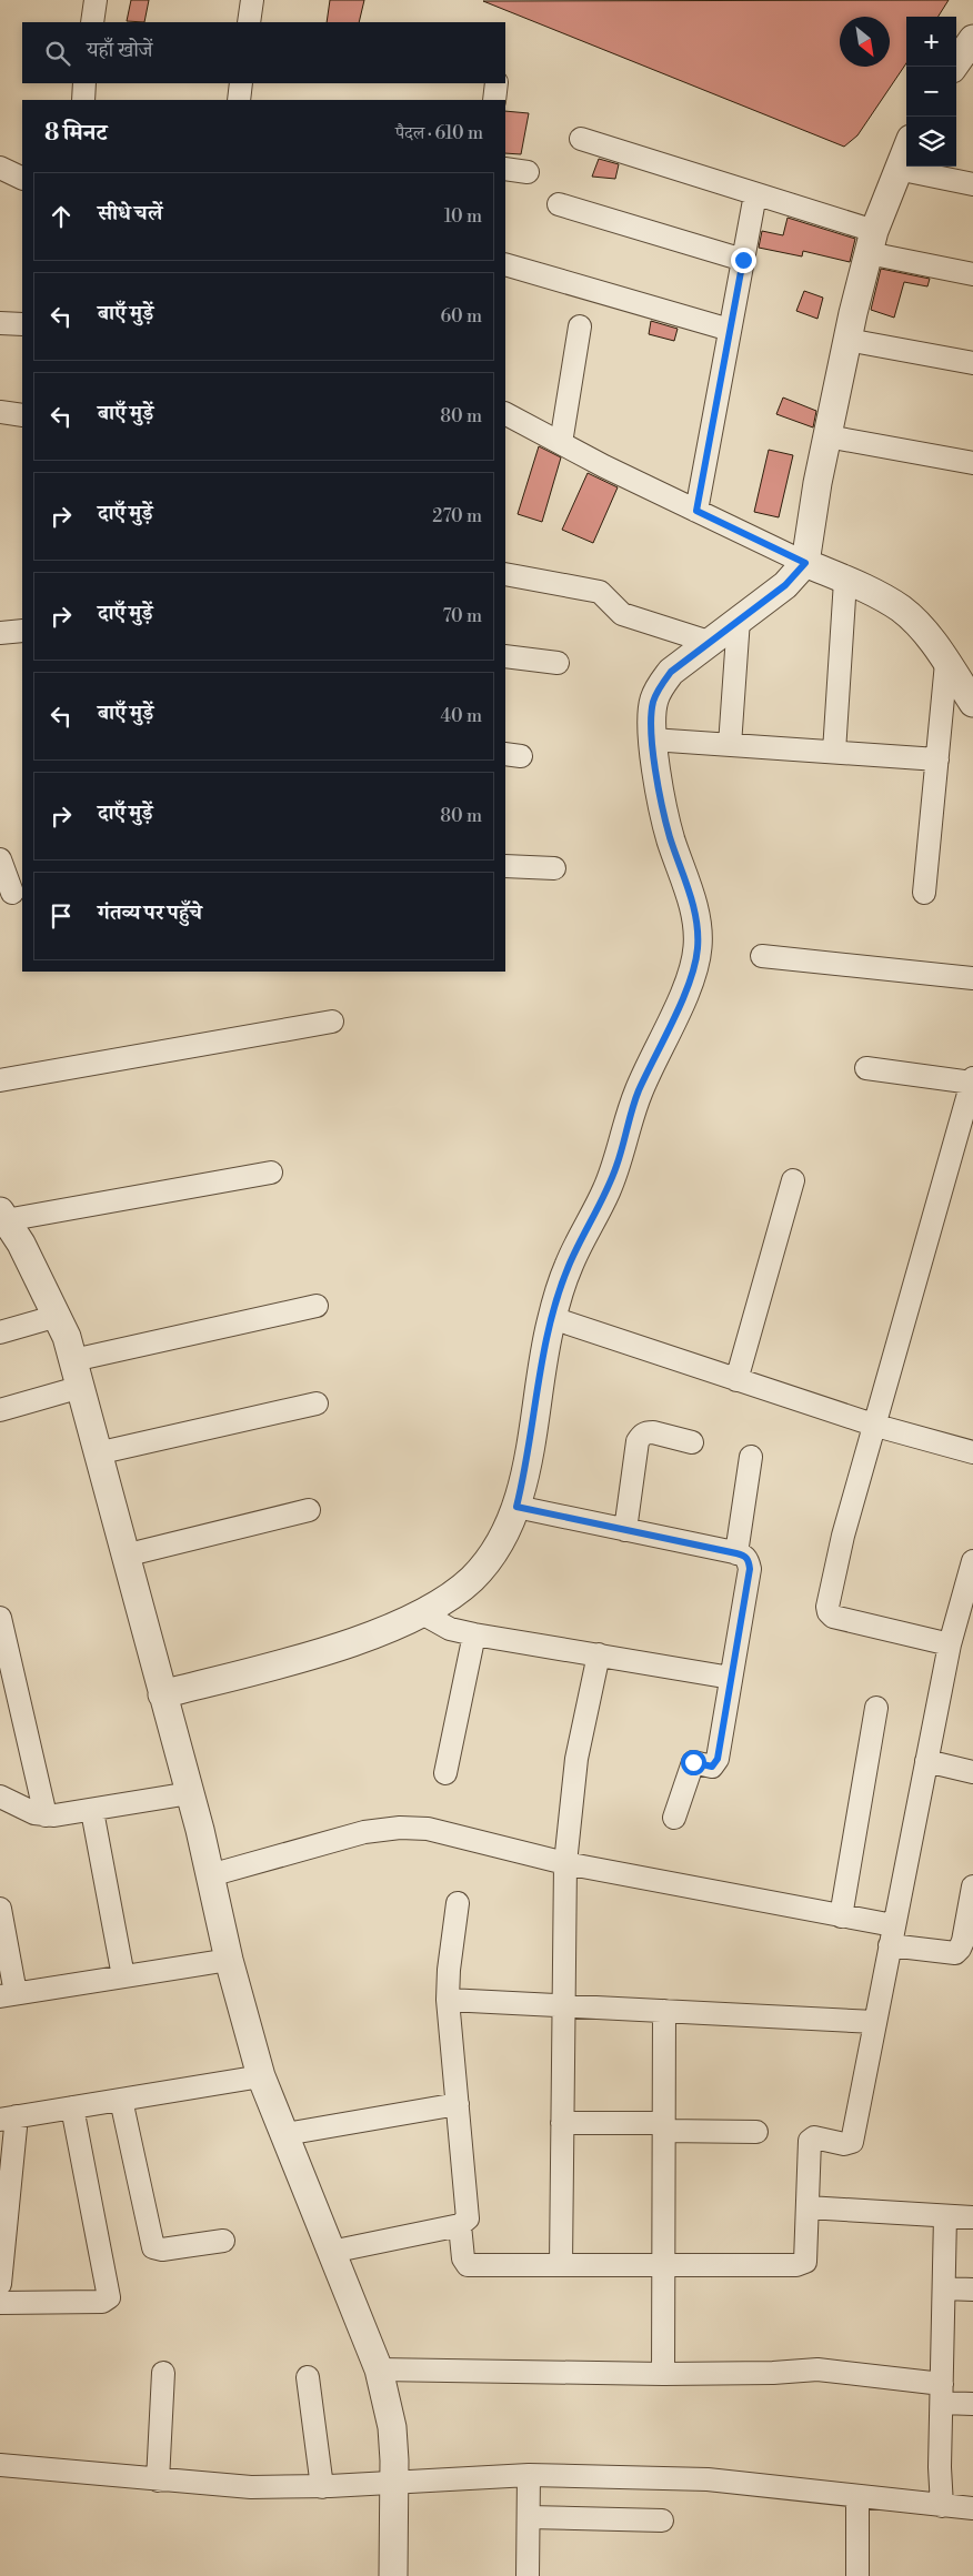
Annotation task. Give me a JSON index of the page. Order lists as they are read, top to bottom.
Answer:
{
  "north": "bottom right",
  "page": {
    "map_buttons": ["+", "−"],
    "search": "यहाँ खोजें",
    "heading": ["8 मिनट", "पैदल · 610 m"],
    "list": [
      ["सीधे चलें", "10 m"],
      ["बाएँ मुड़ें", "60 m"],
      ["बाएँ मुड़ें", "80 m"],
      ["दाएँ मुड़ें", "270 m"],
      ["दाएँ मुड़ें", "70 m"],
      ["बाएँ मुड़ें", "40 m"],
      ["दाएँ मुड़ें", "80 m"],
      "गंतव्य पर पहुँचे"
    ]
  }
}
